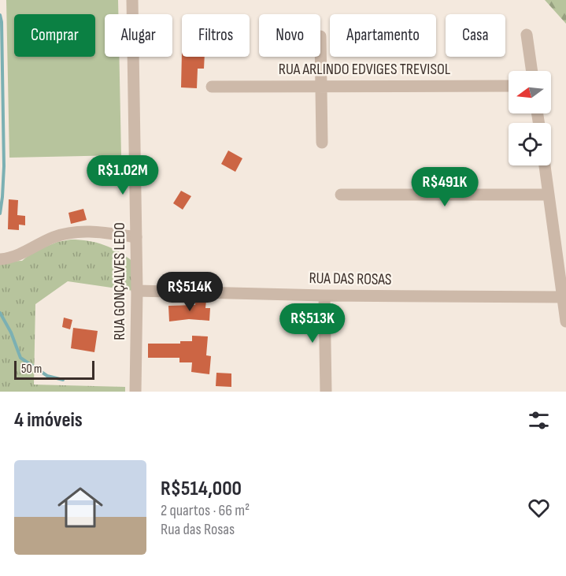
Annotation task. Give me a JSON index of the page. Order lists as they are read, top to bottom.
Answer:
{
  "streets": {
    "street": ["RUA ARLINDO EDVIGES TREVISOL", "RUA DAS ROSAS", "RUA GONÇALVES LEDO"]
  },
  "crossings": [
    ["RUA DAS ROSAS", "RUA GONÇALVES LEDO"]
  ],
  "scale_bar": "50 m",
  "north": "left",
  "page": {
    "chip": [
      "Comprar",
      "Alugar",
      "Filtros",
      "Novo",
      "Apartamento",
      "Casa"
    ],
    "price": [
      "R$1.02M",
      "R$491K",
      "R$514K",
      "R$513K"
    ],
    "scale": "50 m",
    "heading": "4 imóveis",
    "list": [
      {
        "name": "R$514,000",
        "note": "2 quartos · 66 m² · Rua das Rosas"
      }
    ]
  }
}
